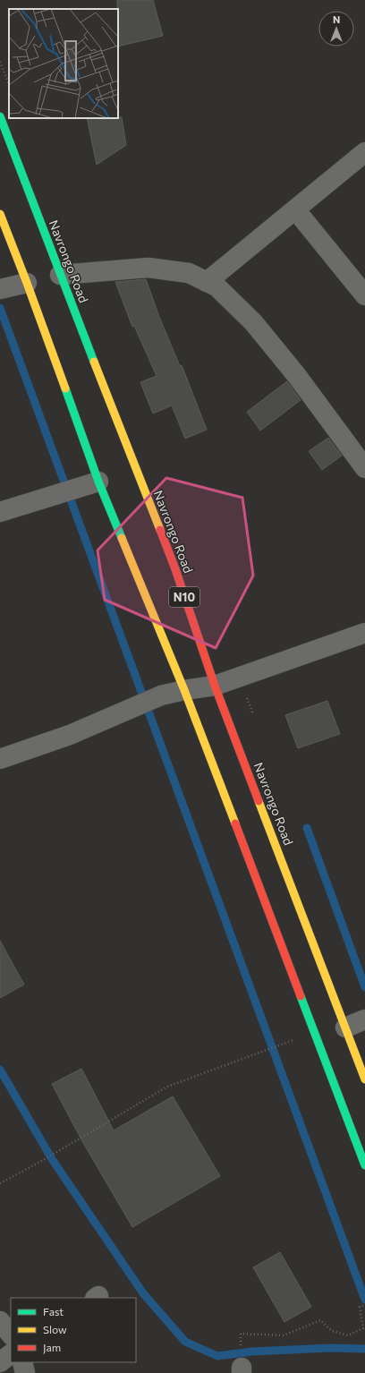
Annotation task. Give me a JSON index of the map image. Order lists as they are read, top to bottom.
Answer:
{
  "streets": {
    "highway": ["Navrongo Road", "N10"]
  },
  "legend": ["Fast", "Slow", "Jam"],
  "north": "top"
}
